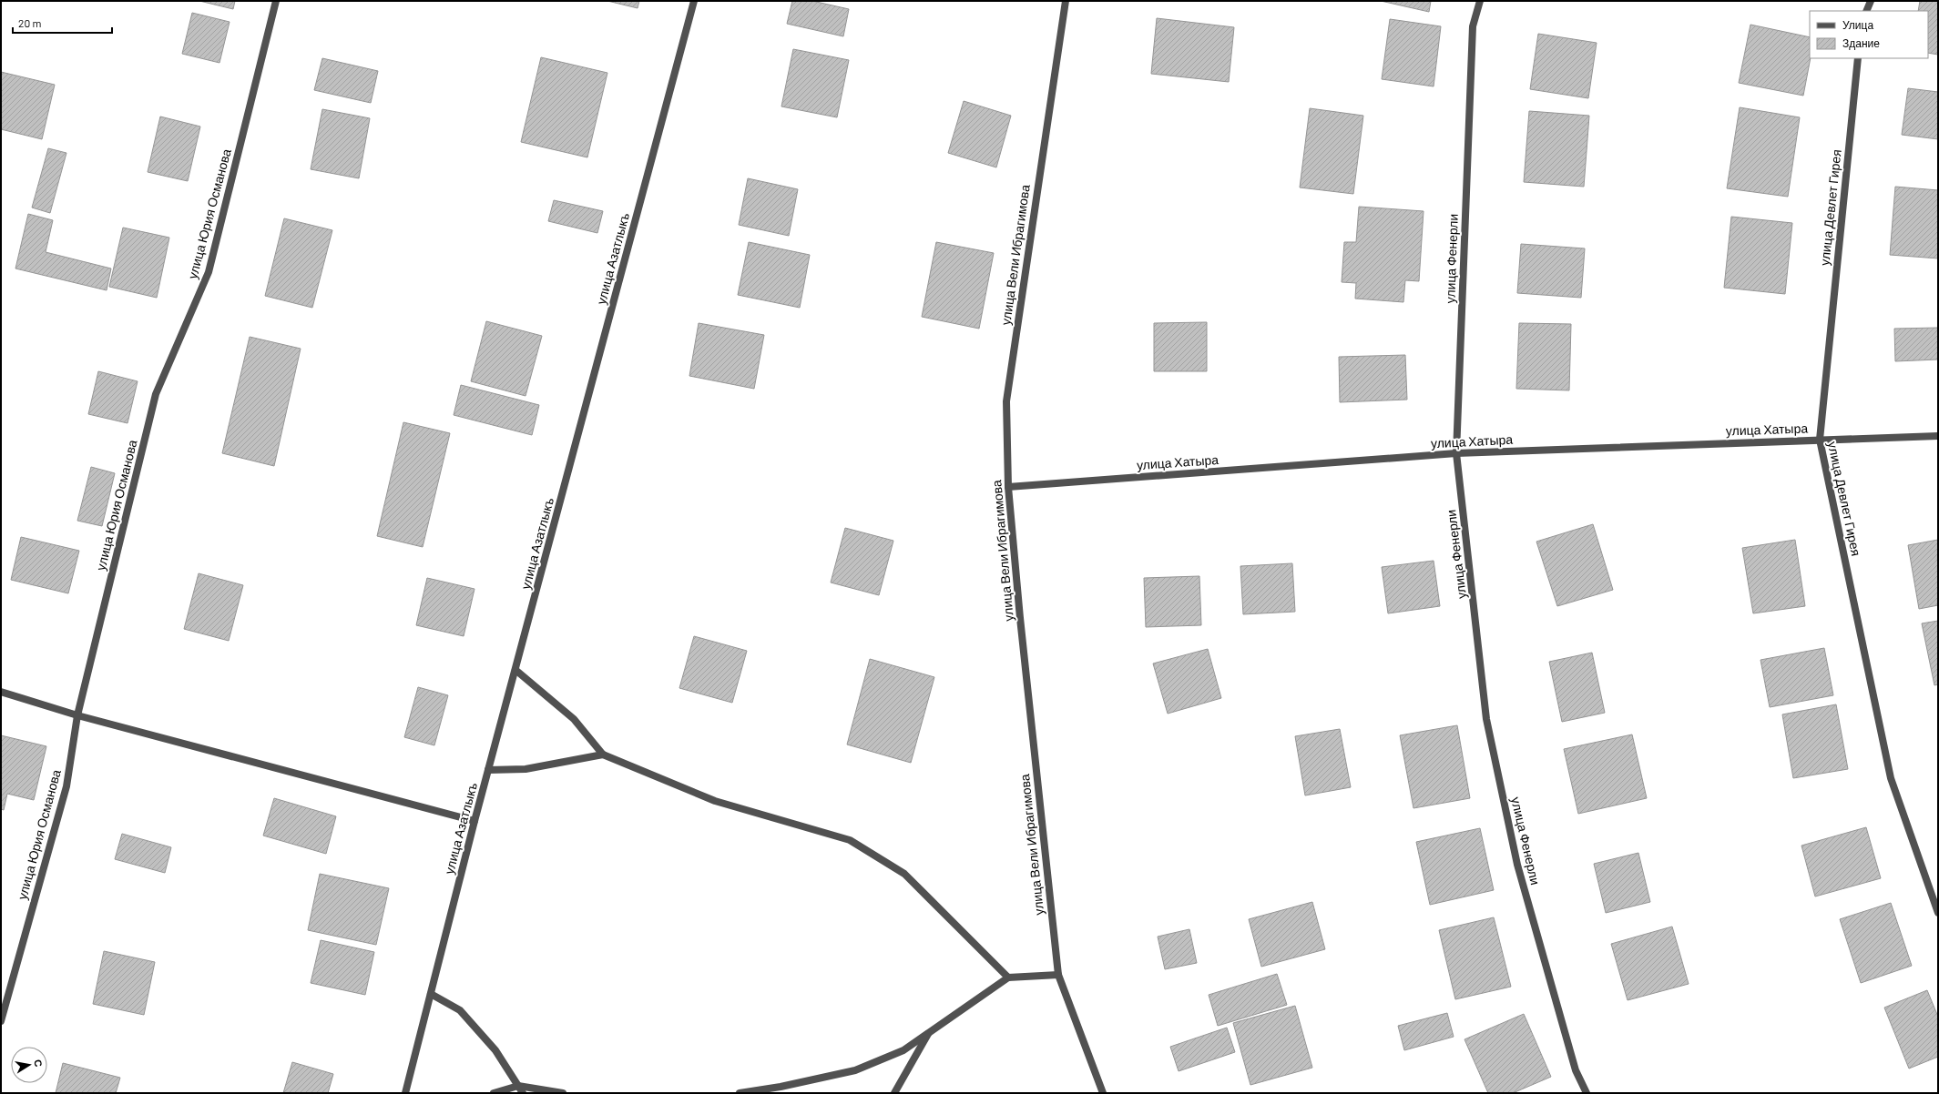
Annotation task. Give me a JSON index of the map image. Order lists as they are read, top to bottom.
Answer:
{
  "streets": {
    "street": [
      "улица Девлет Гирея",
      "улица Юрия Османова",
      "улица Вели Ибрагимова",
      "улица Азатлыкъ",
      "улица Фенерли",
      "улица Хатыра"
    ]
  },
  "crossings": [
    ["улица Девлет Гирея", "улица Хатыра"],
    ["улица Вели Ибрагимова", "улица Хатыра"],
    ["улица Фенерли", "улица Хатыра"]
  ],
  "legend": ["Улица", "Здание"],
  "scale_bar": "20 m",
  "north": "right"
}
